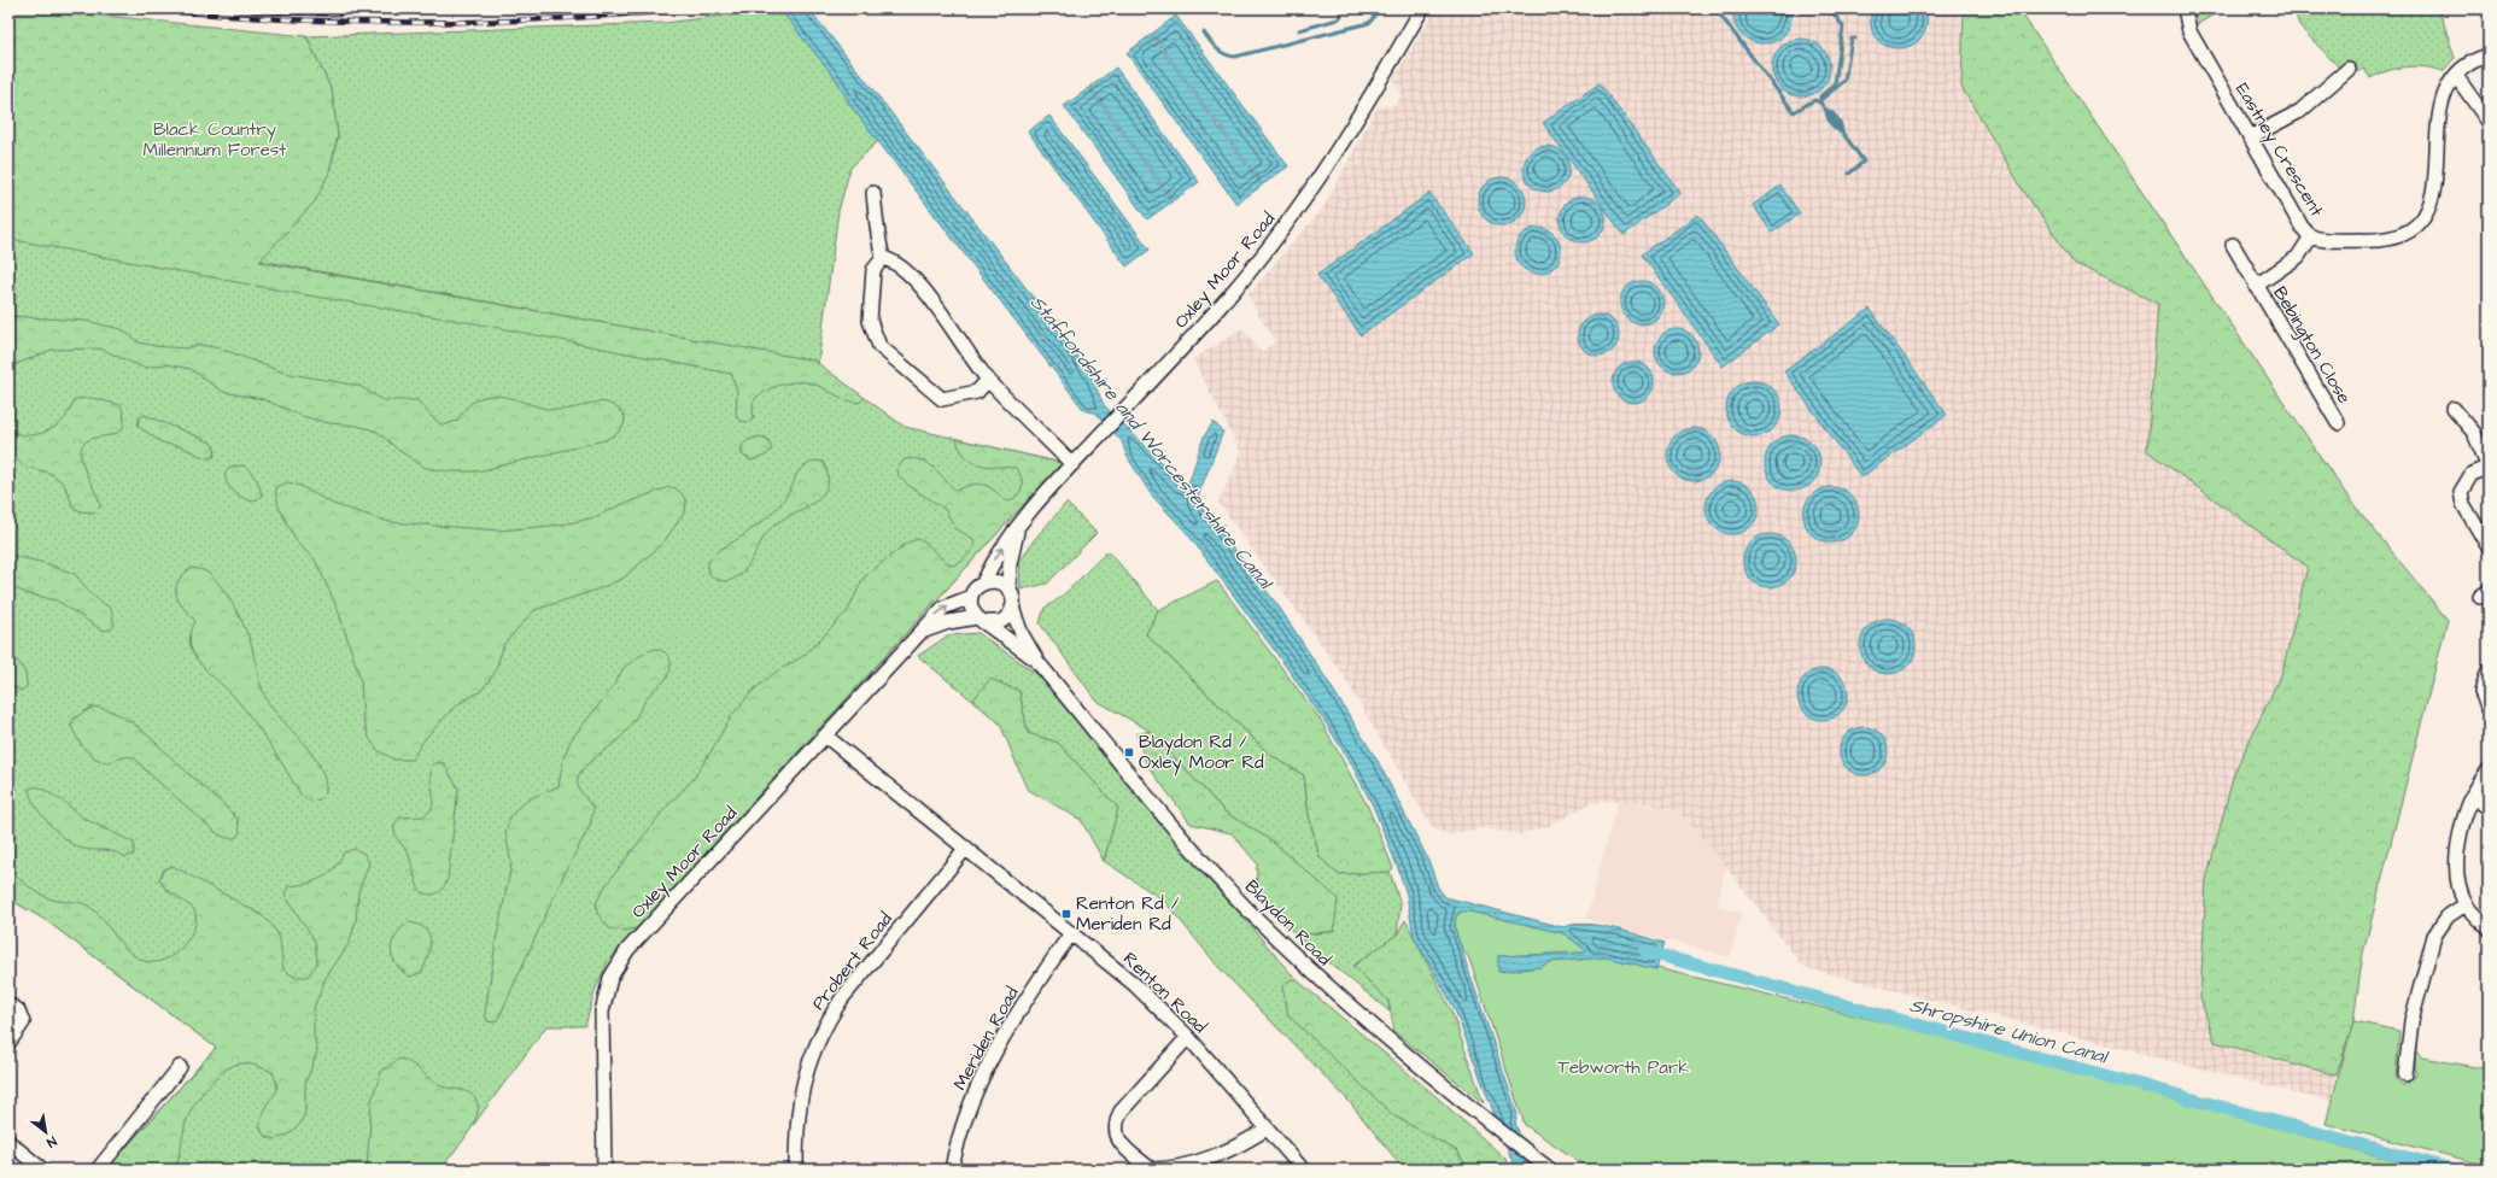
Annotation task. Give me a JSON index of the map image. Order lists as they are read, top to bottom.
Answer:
{
  "streets": {
    "street": [
      "Eastney Crescent",
      "Oxley Moor Road",
      "Bebington Close",
      "Blaydon Road",
      "Probert Road",
      "Renton Road",
      "Meriden Road"
    ]
  },
  "crossings": [
    ["Eastney Crescent", "Bebington Close"],
    ["Oxley Moor Road", "Blaydon Road"],
    ["Oxley Moor Road", "Renton Road"],
    ["Probert Road", "Renton Road"],
    ["Renton Road", "Meriden Road"]
  ],
  "water": ["Staffordshire and Worcestershire Canal", "Shropshire Union Canal"],
  "parks": ["Black Country Millennium Forest", "Tebworth Park"],
  "places": {
    "transit": ["Blaydon Rd / Oxley Moor Rd", "Renton Rd / Meriden Rd"]
  },
  "north": "bottom right"
}
